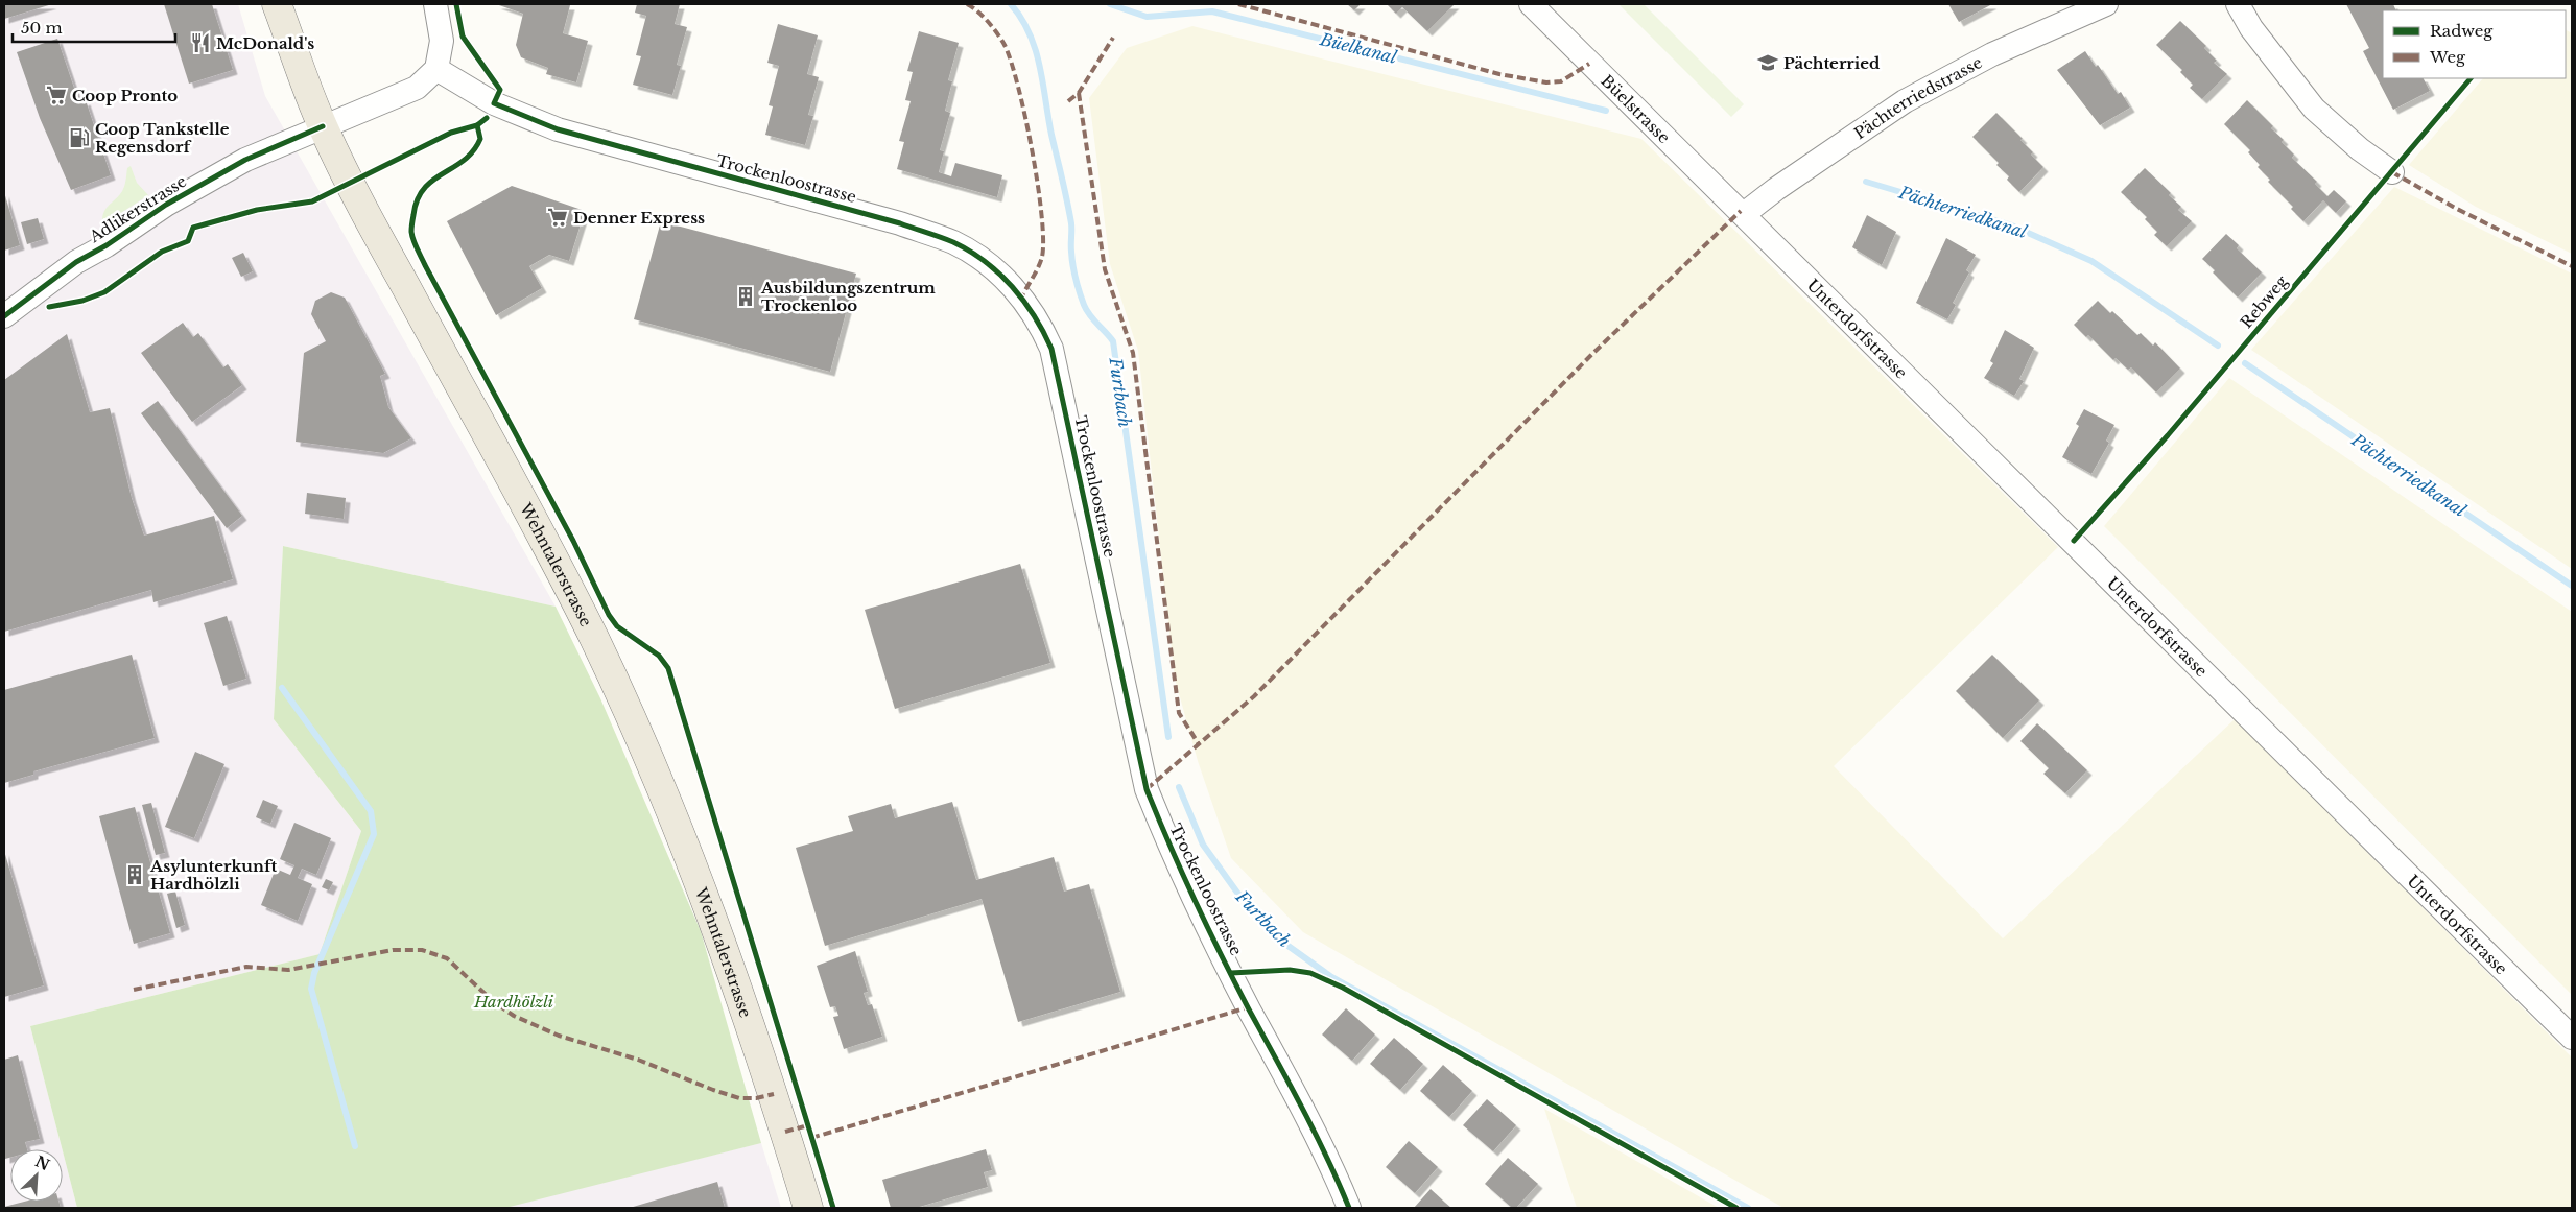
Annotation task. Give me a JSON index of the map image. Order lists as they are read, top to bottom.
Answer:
{
  "streets": {
    "main road": ["Wehntalerstrasse"],
    "street": [
      "Pächterriedstrasse",
      "Büelstrasse",
      "Trockenloostrasse",
      "Adlikerstrasse",
      "Unterdorfstrasse"
    ],
    "cycle path": ["Rebweg"]
  },
  "crossings": [
    ["Pächterriedstrasse", "Büelstrasse"],
    ["Pächterriedstrasse", "Unterdorfstrasse"],
    ["Büelstrasse", "Unterdorfstrasse"],
    ["Adlikerstrasse", "Wehntalerstrasse"]
  ],
  "water": ["Büelkanal", "Pächterriedkanal", "Furtbach"],
  "parks": ["Hardhölzli"],
  "places": {
    "restaurant": ["McDonald's"],
    "school or university": ["Pächterried"],
    "supermarket": ["Coop Pronto", "Denner Express"],
    "fuel station": ["Coop Tankstelle Regensdorf"],
    "building": ["Ausbildungszentrum Trockenloo", "Asylunterkunft Hardhölzli"]
  },
  "legend": ["Radweg", "Weg"],
  "scale_bar": "50 m",
  "north": "top right"
}
